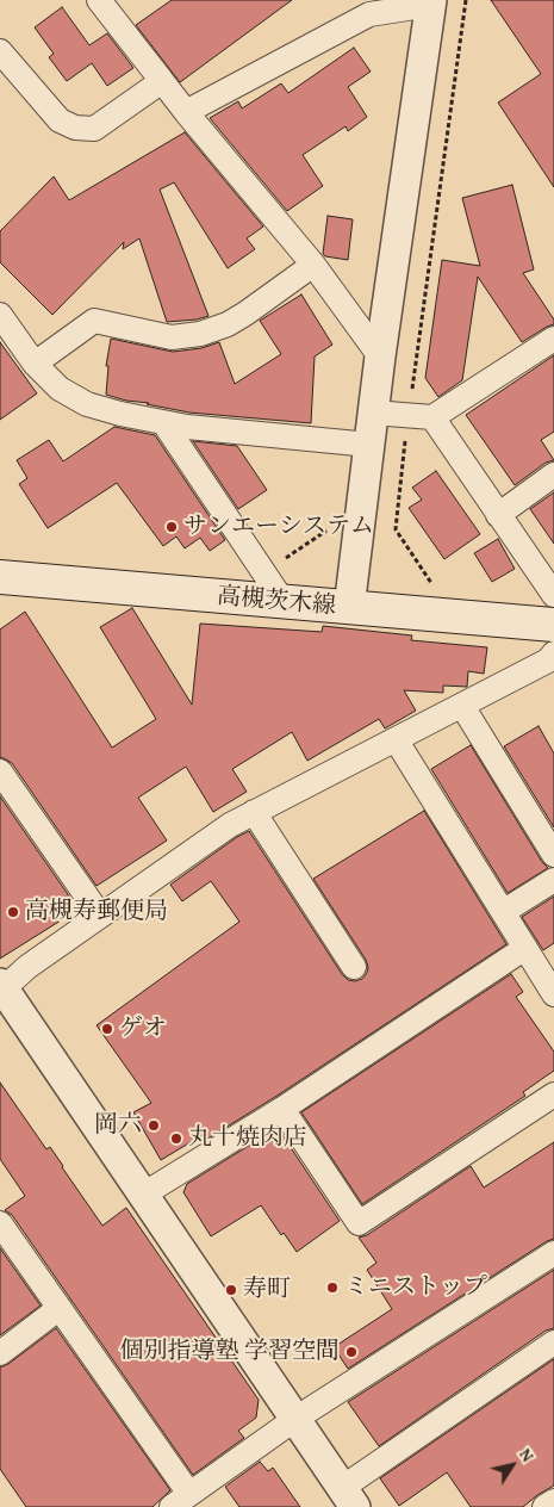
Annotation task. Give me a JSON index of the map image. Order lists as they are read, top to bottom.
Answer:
{
  "streets": {
    "main road": ["高槻茨木線"]
  },
  "places": [
    "サンエーシステム",
    "高槻寿郵便局",
    "ゲオ",
    "岡六",
    "丸十焼肉店",
    "ミニストップ",
    "寿町",
    "個別指導塾 学習空間"
  ],
  "north": "top right"
}
